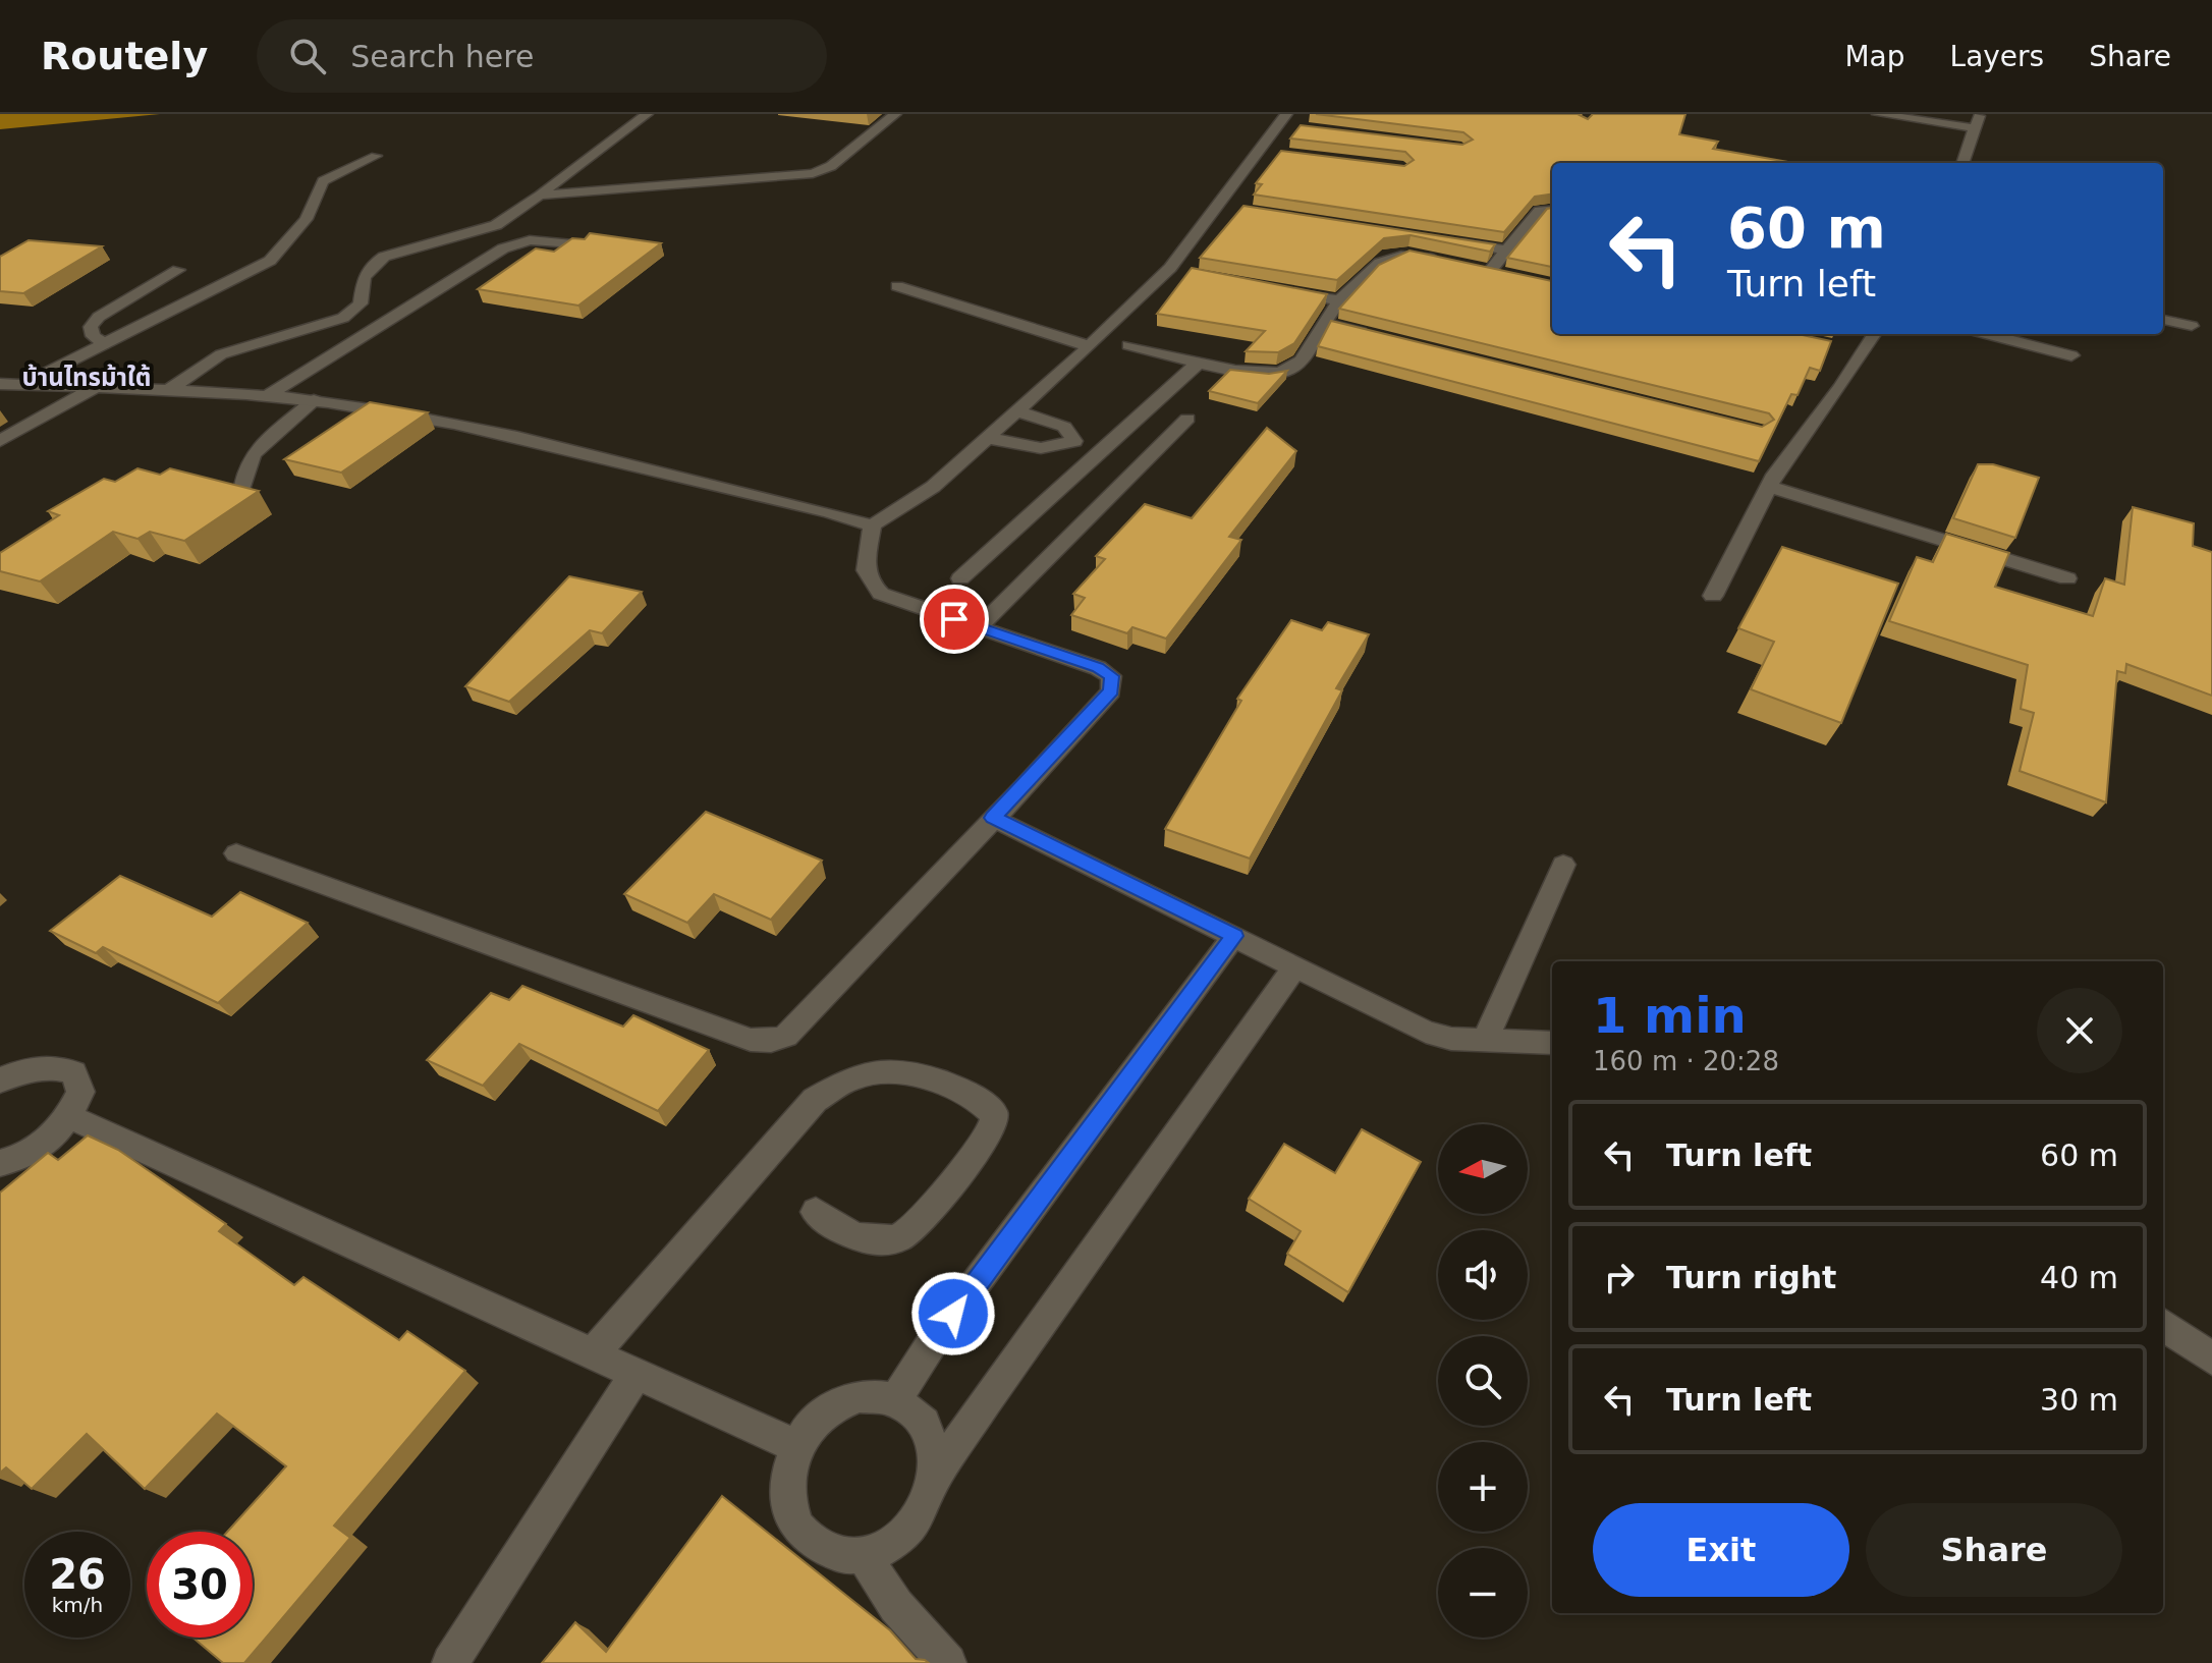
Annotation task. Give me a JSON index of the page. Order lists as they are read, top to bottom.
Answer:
{
  "districts": ["บ้านไทรม้าใต้"],
  "north": "left",
  "page": {
    "header": "Routely",
    "search": "Search here",
    "nav": ["Map", "Layers", "Share"],
    "turn": ["60 m", "Turn left"],
    "heading": ["1 min", "160 m · 20:28"],
    "list": [
      {
        "name": "Turn left",
        "value": "60 m"
      },
      {
        "name": "Turn right",
        "value": "40 m"
      },
      {
        "name": "Turn left",
        "value": "30 m"
      }
    ],
    "map_buttons": ["+", "−"],
    "buttons": ["Exit", "Share"],
    "speed": "26 km/h",
    "limit": "30"
  }
}
